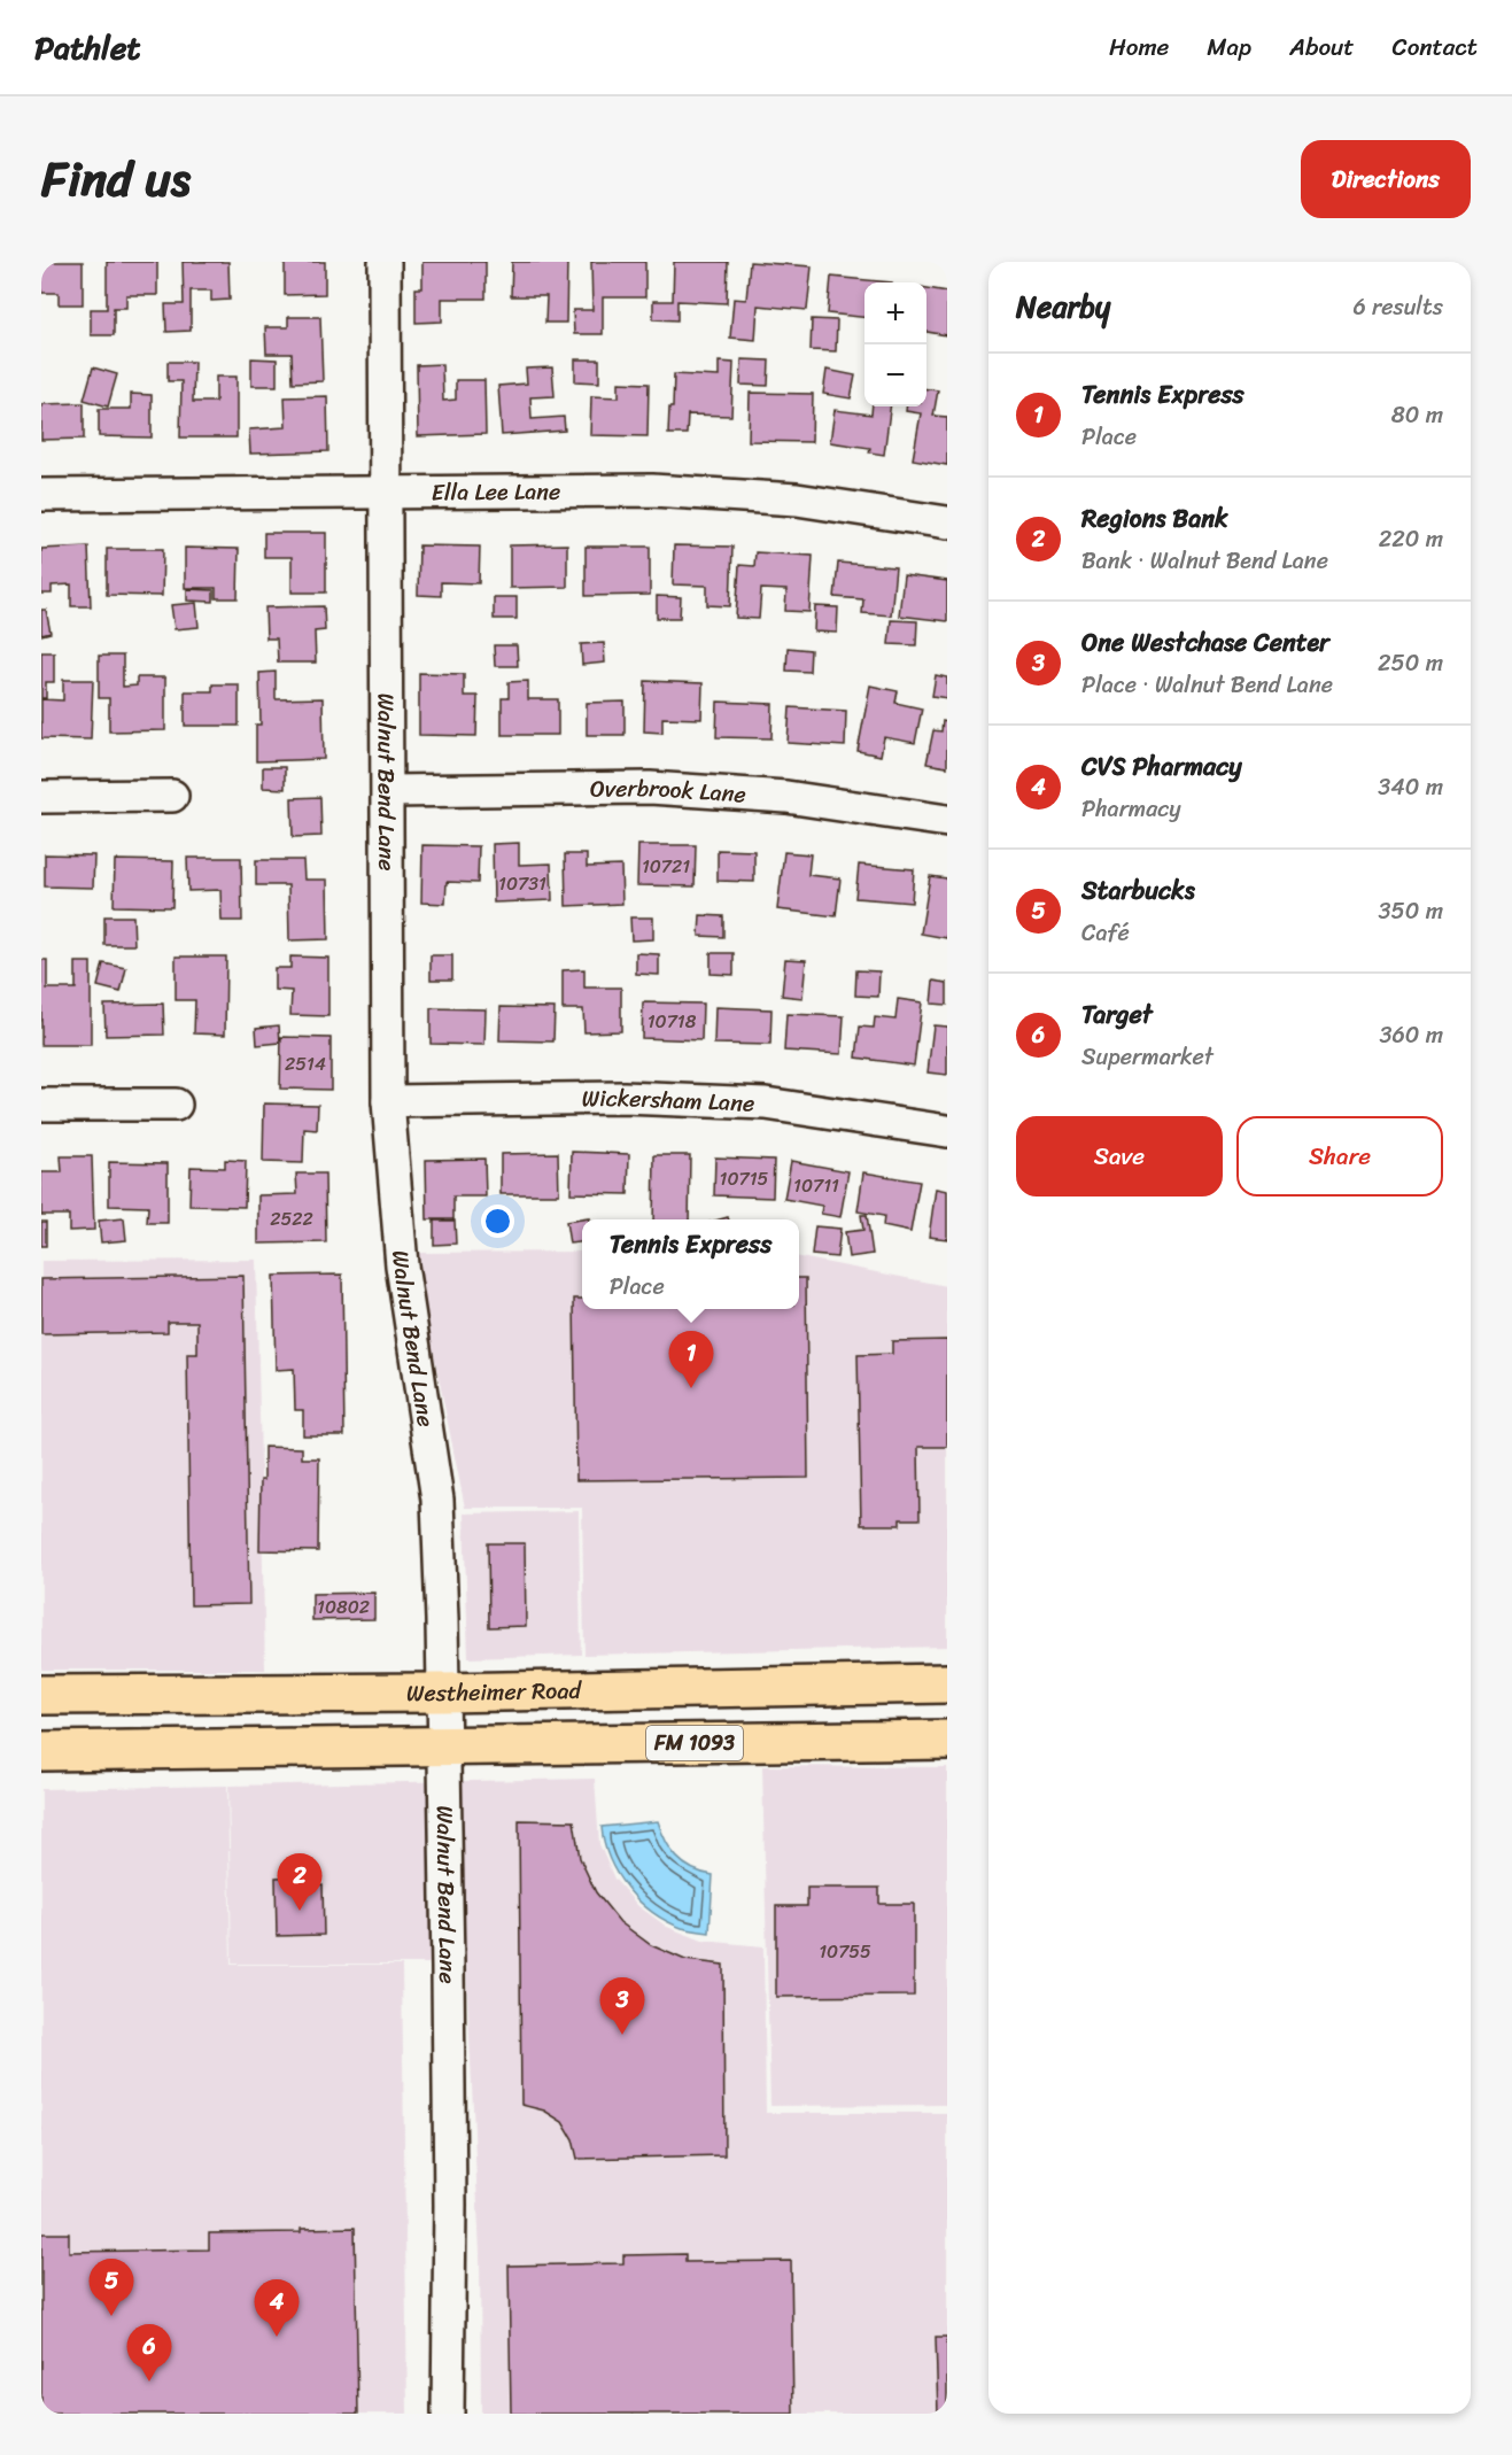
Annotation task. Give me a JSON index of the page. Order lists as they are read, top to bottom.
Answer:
{
  "streets": {
    "main road": ["Westheimer Road", "FM 1093"],
    "street": [
      "Ella Lee Lane",
      "Walnut Bend Lane",
      "Overbrook Lane",
      "Wickersham Lane"
    ]
  },
  "crossings": [
    ["Ella Lee Lane", "Walnut Bend Lane"],
    ["Walnut Bend Lane", "Overbrook Lane"],
    ["Walnut Bend Lane", "Wickersham Lane"],
    ["Walnut Bend Lane", "Westheimer Road"],
    ["Walnut Bend Lane", "FM 1093"]
  ],
  "house_numbers": [
    "10721",
    "10731",
    "10718",
    "2514",
    "10715",
    "10711",
    "2522",
    "10802",
    "10755"
  ],
  "page": {
    "header": "Pathlet",
    "nav": [
      "Home",
      "Map",
      "About",
      "Contact"
    ],
    "title": "Find us",
    "buttons": [
      "Directions",
      ["Save", "Share"]
    ],
    "heading": ["Nearby", "6 results"],
    "map_buttons": ["+", "−"],
    "list": [
      {
        "mark": "1",
        "name": "Tennis Express",
        "note": "Place",
        "value": "80 m"
      },
      {
        "mark": "2",
        "name": "Regions Bank",
        "note": "Bank · Walnut Bend Lane",
        "value": "220 m"
      },
      {
        "mark": "3",
        "name": "One Westchase Center",
        "note": "Place · Walnut Bend Lane",
        "value": "250 m"
      },
      {
        "mark": "4",
        "name": "CVS Pharmacy",
        "note": "Pharmacy",
        "value": "340 m"
      },
      {
        "mark": "5",
        "name": "Starbucks",
        "note": "Café",
        "value": "350 m"
      },
      {
        "mark": "6",
        "name": "Target",
        "note": "Supermarket",
        "value": "360 m"
      }
    ],
    "popup": ["Tennis Express", "Place"],
    "pins": [
      "1",
      "2",
      "3",
      "5",
      "4",
      "6"
    ]
  }
}
